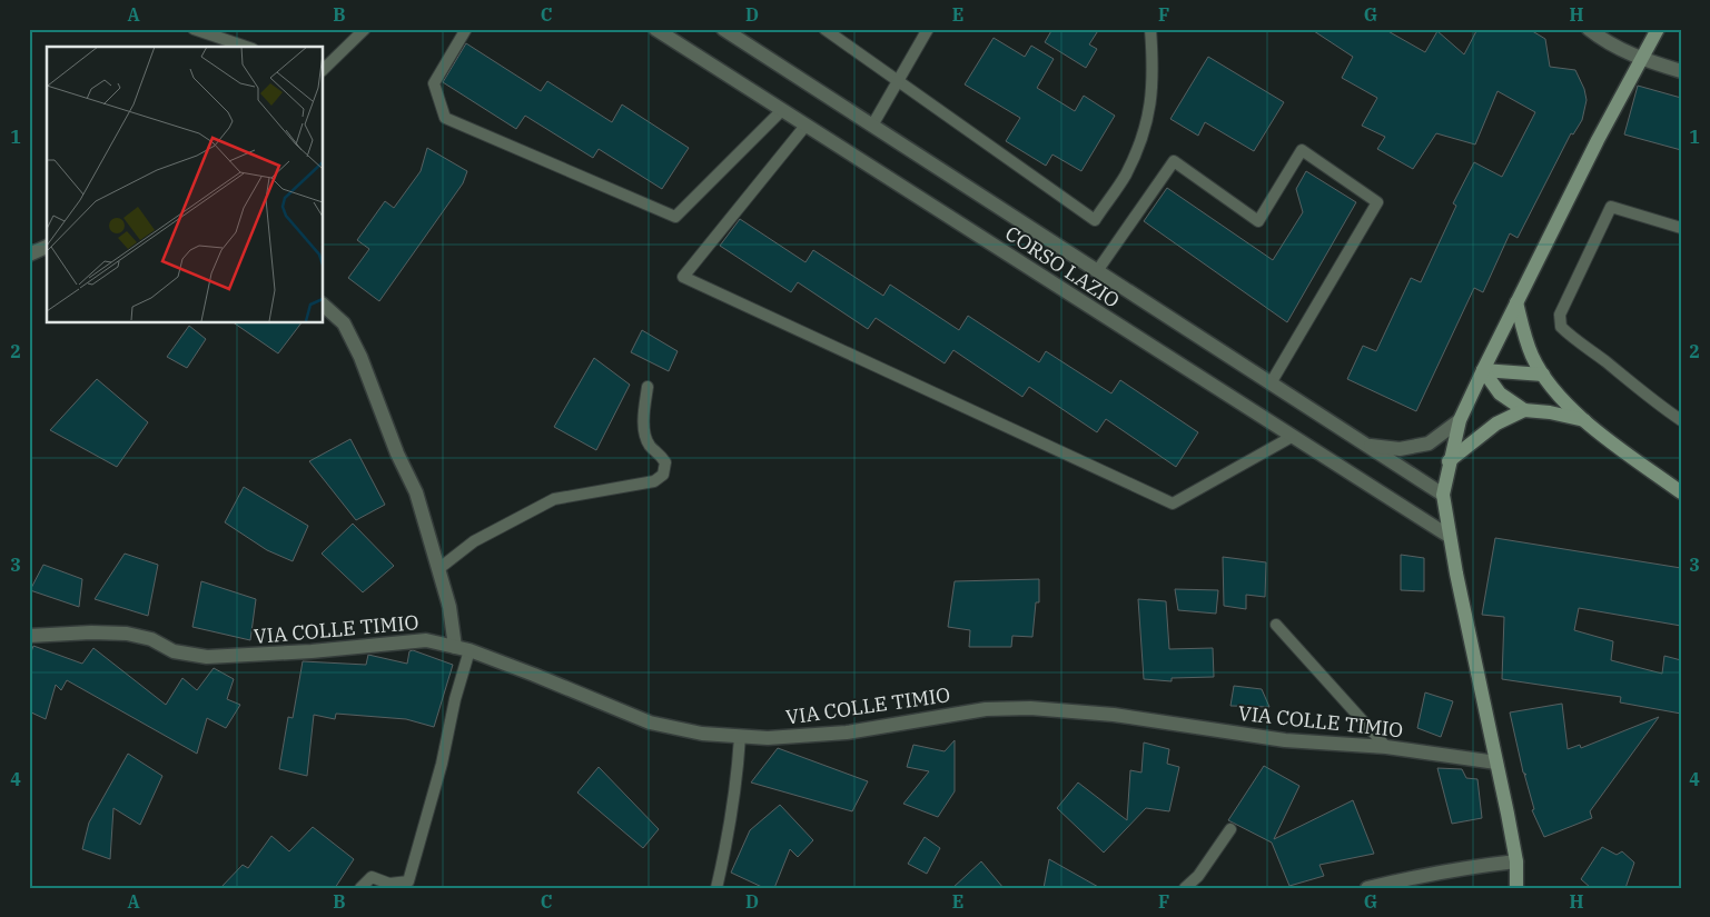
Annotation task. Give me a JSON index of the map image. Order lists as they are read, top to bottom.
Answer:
{
  "streets": {
    "street": ["CORSO LAZIO", "VIA COLLE TIMIO"]
  },
  "grid": {
    "columns": [
      "A",
      "B",
      "C",
      "D",
      "E",
      "F",
      "G",
      "H"
    ],
    "rows": [
      "1",
      "2",
      "3",
      "4"
    ]
  }
}
